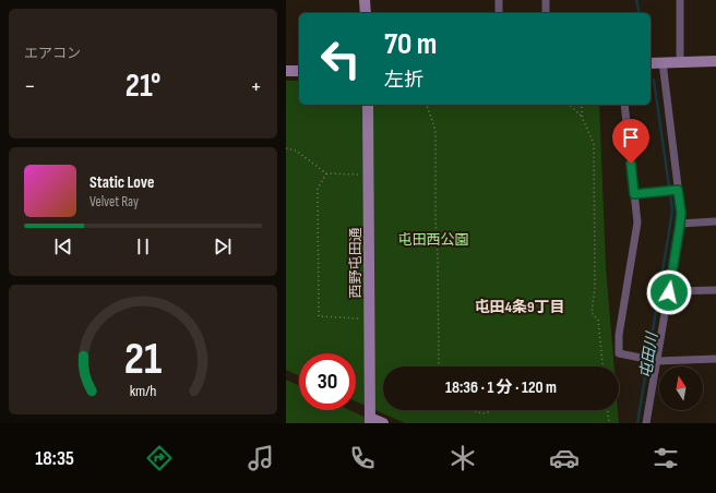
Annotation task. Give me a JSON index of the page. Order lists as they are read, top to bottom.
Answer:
{
  "streets": {
    "street": ["西野屯田通"]
  },
  "districts": ["屯田4条9丁目"],
  "water": ["屯田川"],
  "parks": ["屯田西公園"],
  "north": "top",
  "page": {
    "tile": "エアコン",
    "turn": ["70 m", "左折"],
    "heat": ["−", "21°", "+"],
    "song": ["Static Love", "Velvet Ray"],
    "limit": "30",
    "trip": "18:36 · 1 分 · 120 m",
    "tabs": "18:35",
    "gauge": ["21", "km/h"]
  }
}
